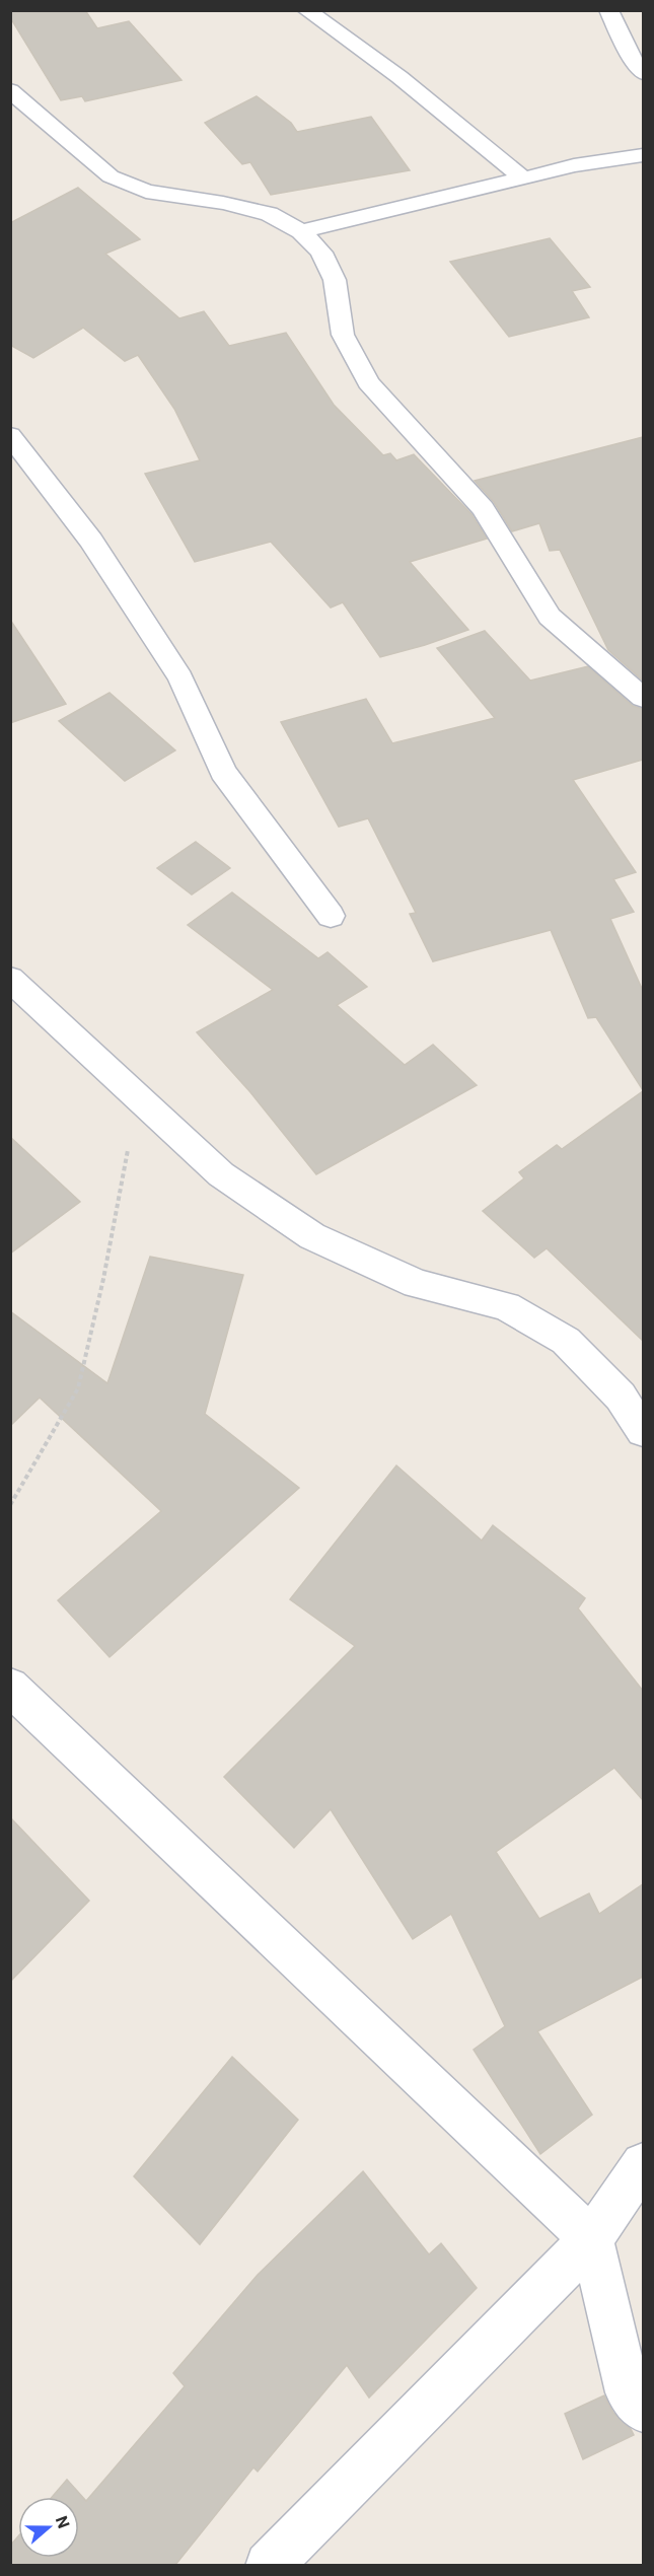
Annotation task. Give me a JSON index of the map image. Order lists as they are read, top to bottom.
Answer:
{
  "north": "right"
}
